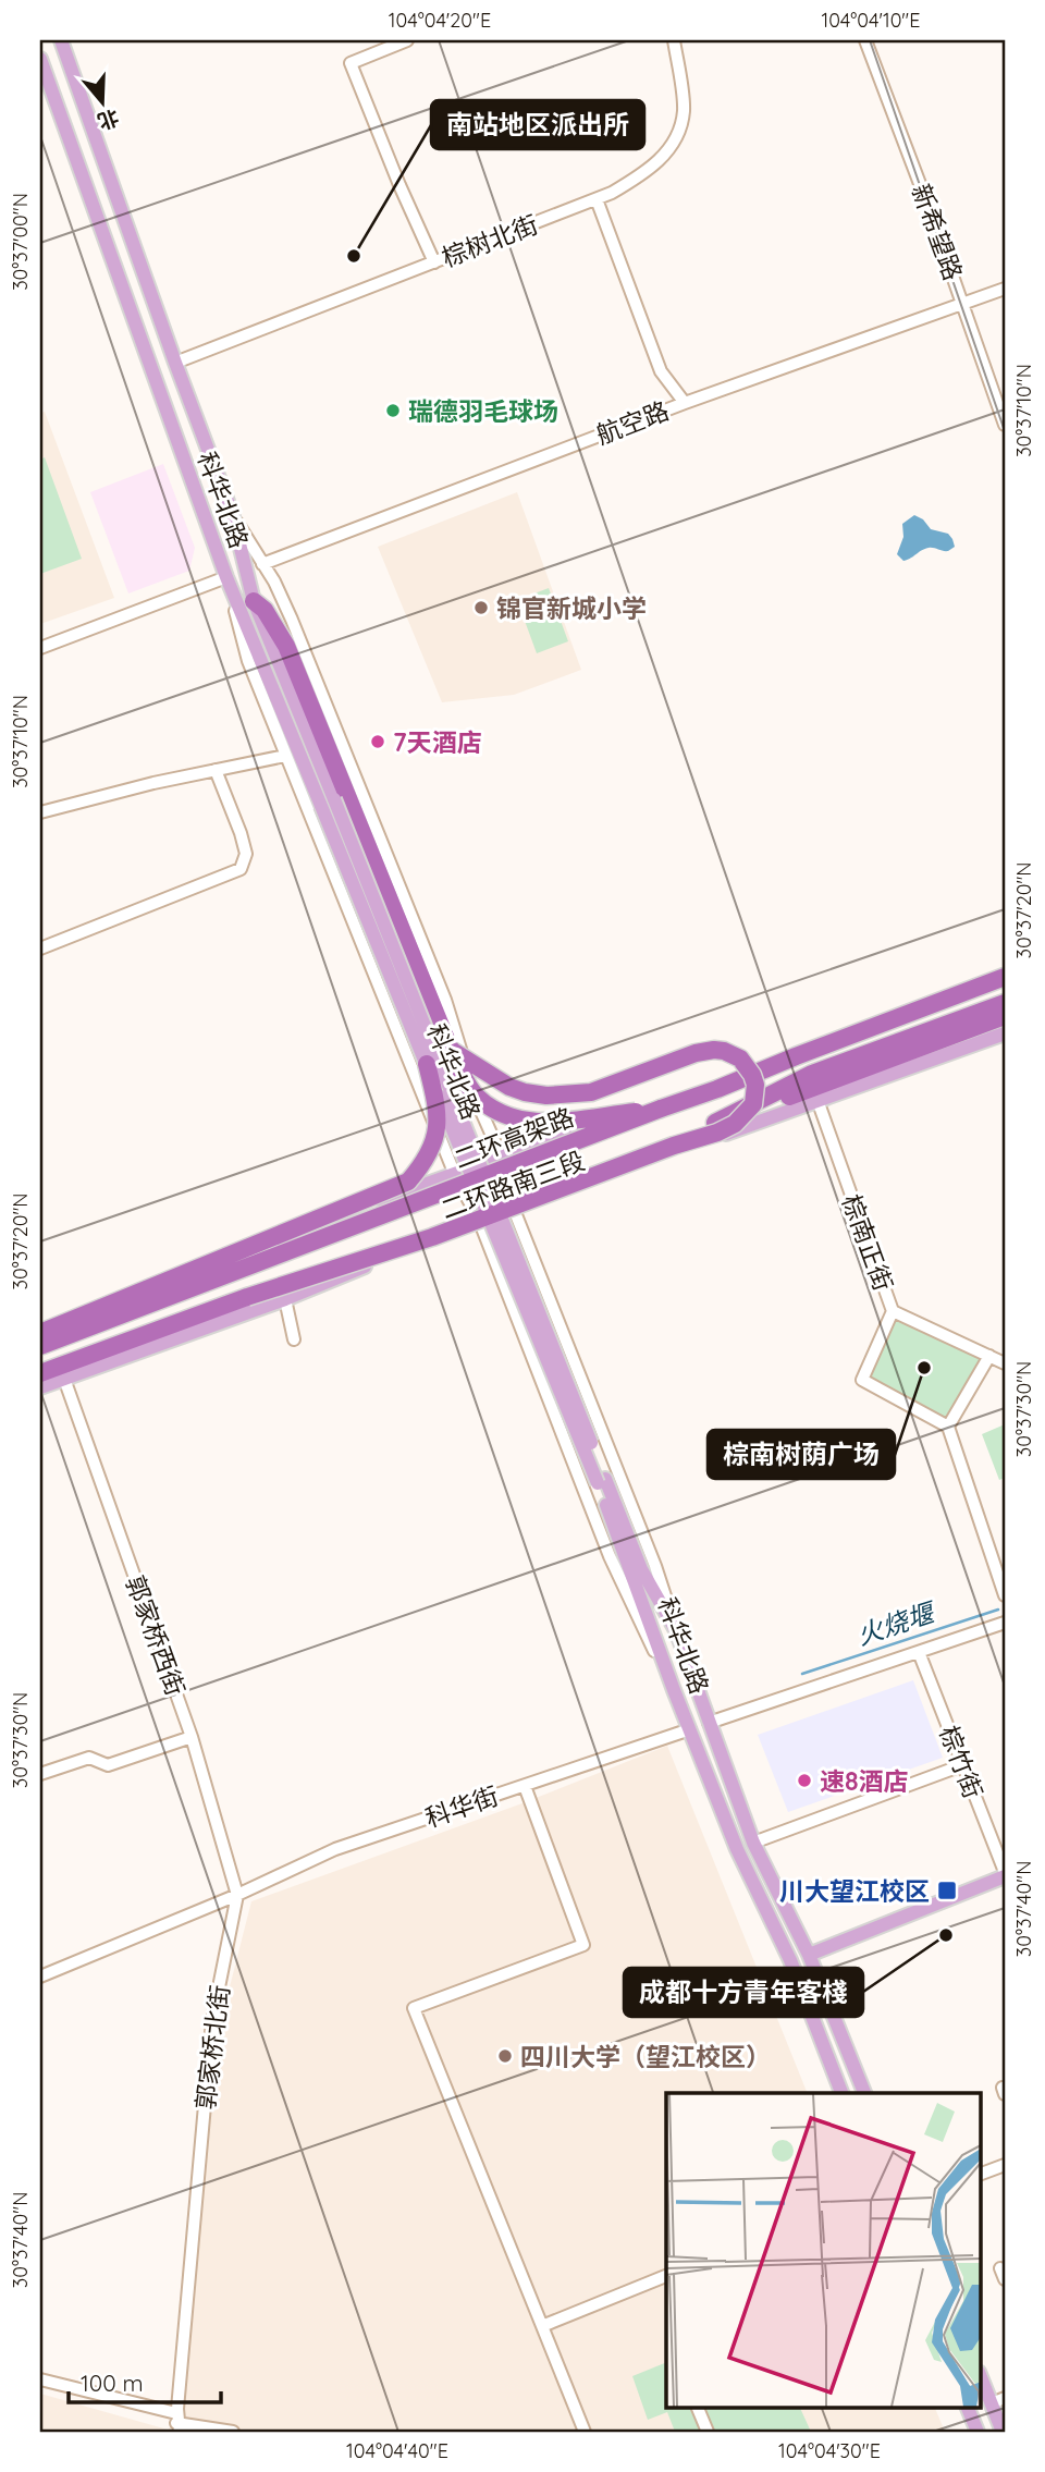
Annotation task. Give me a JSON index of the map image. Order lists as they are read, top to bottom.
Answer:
{
  "streets": {
    "highway": ["二环高架路"],
    "main road": ["科华北路", "二环路南三段"],
    "street": [
      "新希望路",
      "棕树北街",
      "航空路",
      "棕南正街",
      "郭家桥西街",
      "棕竹街",
      "科华街",
      "郭家桥北街"
    ]
  },
  "crossings": [
    ["新希望路", "航空路"],
    ["棕树北街", "科华北路"],
    ["科华北路", "科华街"],
    ["二环高架路", "二环路南三段"],
    ["二环路南三段", "棕南正街"],
    ["二环路南三段", "郭家桥西街"],
    ["郭家桥西街", "科华街"],
    ["郭家桥西街", "郭家桥北街"],
    ["科华街", "郭家桥北街"]
  ],
  "water": ["火烧堰"],
  "places": {
    "other": [
      "南站地区派出所",
      "瑞德羽毛球场",
      "锦官新城小学",
      "7天酒店",
      "棕南树荫广场",
      "速8酒店",
      "成都十方青年客棧",
      "四川大学（望江校区）"
    ],
    "transit": ["川大望江校区"]
  },
  "scale_bar": "100 m",
  "north": "bottom",
  "coordinates": [
    "104°04'20\"E",
    "104°04'10\"E",
    "30°37'00\"N",
    "30°37'10\"N",
    "30°37'20\"N",
    "30°37'30\"N",
    "30°37'40\"N",
    "104°04'40\"E",
    "104°04'30\"E"
  ]
}
